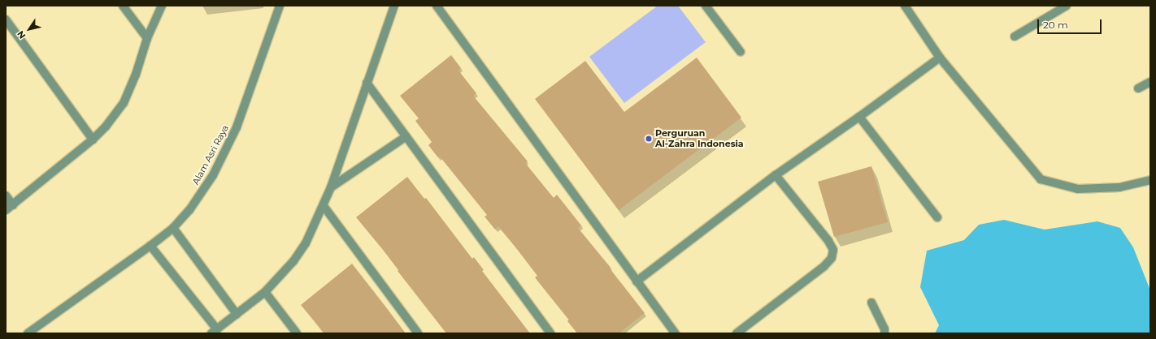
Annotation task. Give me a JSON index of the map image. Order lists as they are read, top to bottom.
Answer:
{
  "streets": {
    "street": ["Alam Asri Raya"]
  },
  "places": ["Perguruan Al-Zahra Indonesia"],
  "scale_bar": "20 m",
  "north": "bottom left"
}
